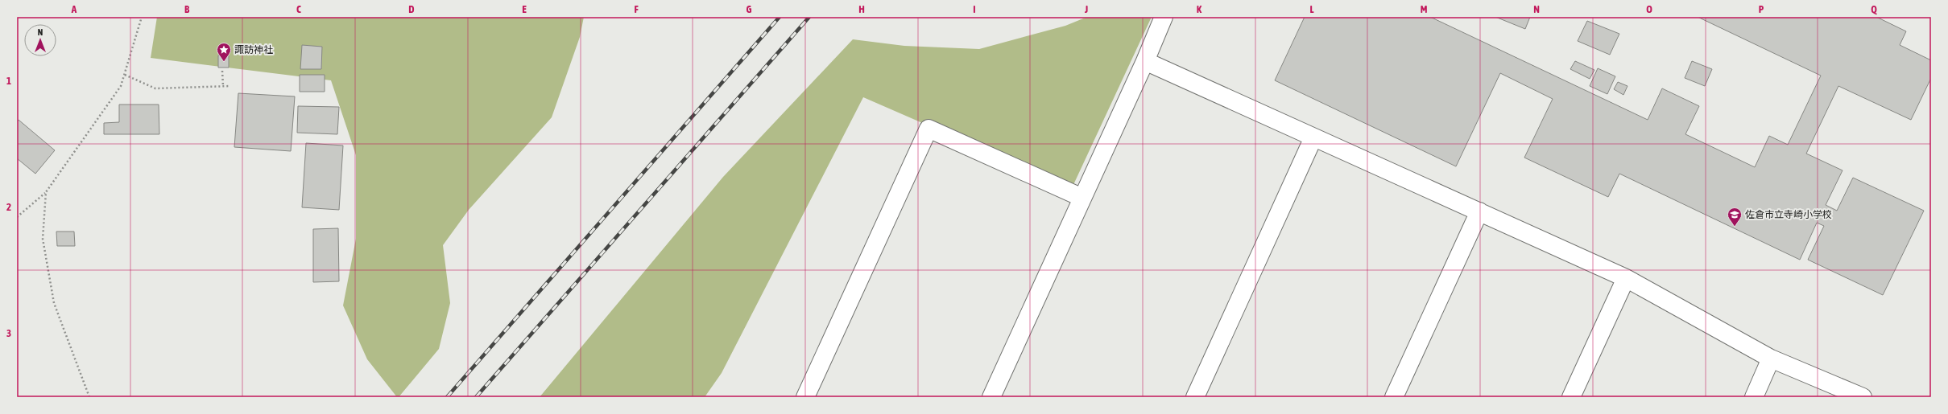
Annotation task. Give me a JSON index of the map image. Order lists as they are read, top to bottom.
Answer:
{
  "places": {
    "place": ["諏訪神社"],
    "school or university": ["佐倉市立寺崎小学校"]
  },
  "north": "top",
  "grid": {
    "columns": [
      "A",
      "B",
      "C",
      "D",
      "E",
      "F",
      "G",
      "H",
      "I",
      "J",
      "K",
      "L",
      "M",
      "N",
      "O",
      "P",
      "Q"
    ],
    "rows": ["1", "2", "3"]
  }
}
